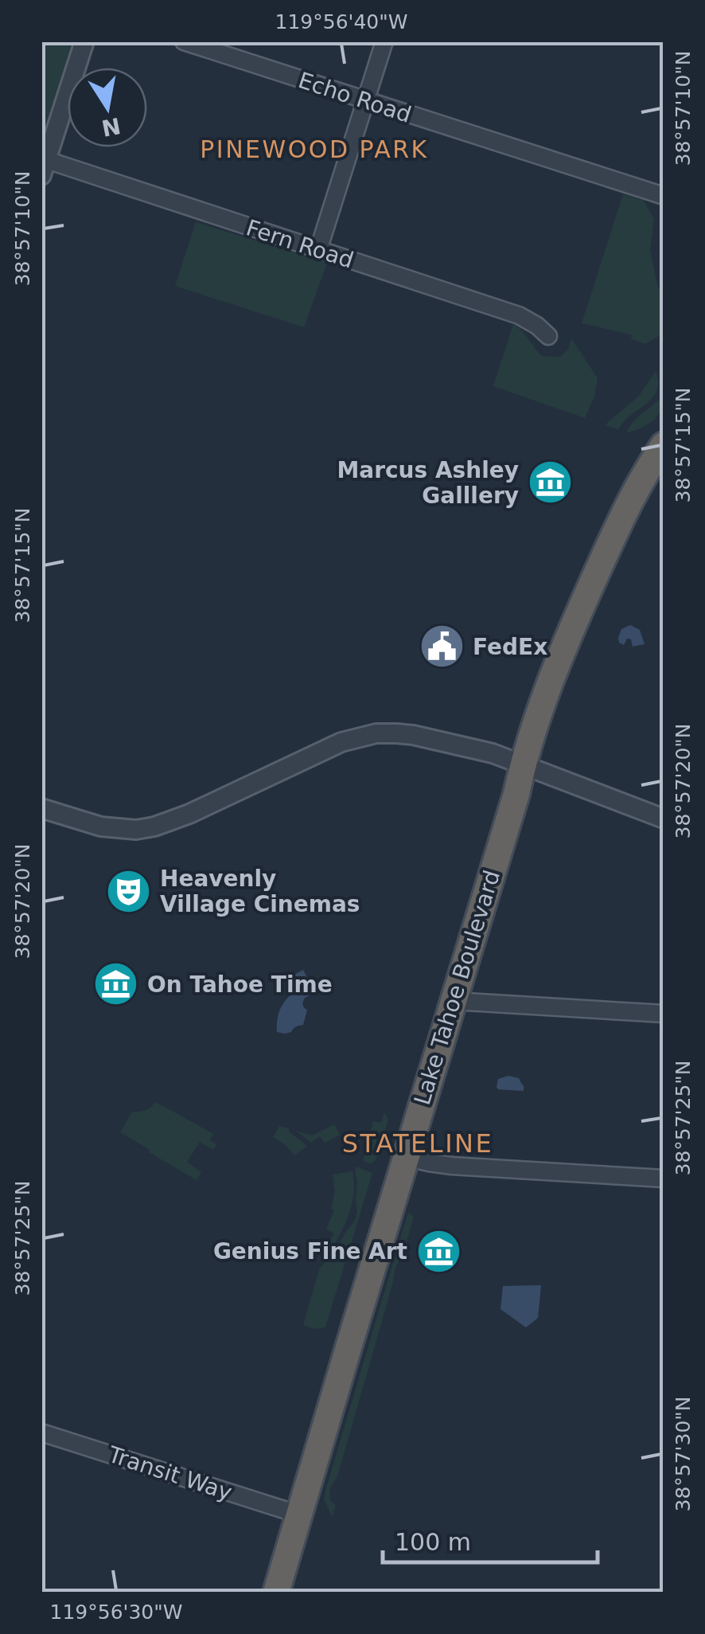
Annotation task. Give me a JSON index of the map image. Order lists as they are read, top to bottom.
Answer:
{
  "streets": {
    "highway": ["Lake Tahoe Boulevard"],
    "street": ["Echo Road", "Fern Road", "Transit Way"]
  },
  "crossings": [
    ["Lake Tahoe Boulevard", "Transit Way"]
  ],
  "districts": ["PINEWOOD PARK", "STATELINE"],
  "places": {
    "museum": ["Marcus Ashley Galllery", "On Tahoe Time", "Genius Fine Art"],
    "public building": ["FedEx"],
    "theatre": ["Heavenly Village Cinemas"]
  },
  "scale_bar": "100 m",
  "north": "bottom",
  "coordinates": [
    "119°56'40\"W",
    "38°57'10\"N",
    "38°57'15\"N",
    "38°57'20\"N",
    "38°57'25\"N",
    "38°57'30\"N",
    "119°56'30\"W"
  ]
}
